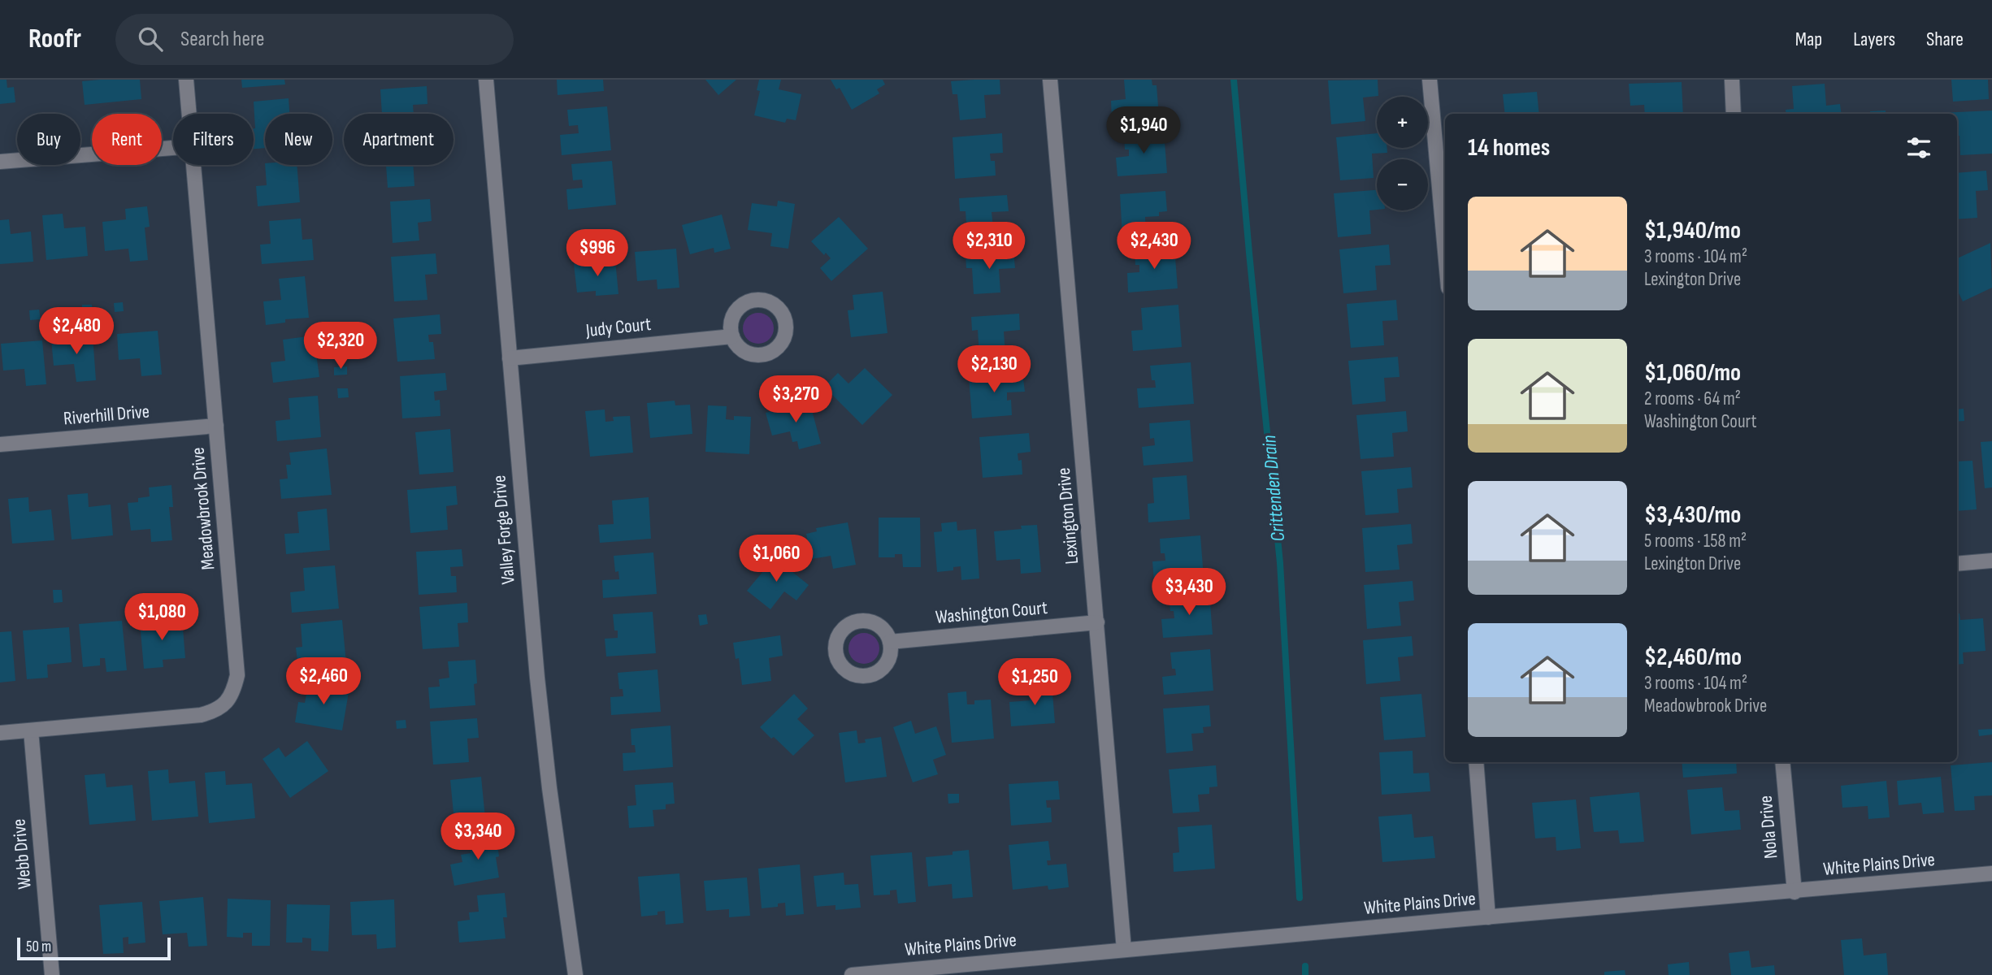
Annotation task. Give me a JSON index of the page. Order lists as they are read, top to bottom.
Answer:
{
  "streets": {
    "street": [
      "Judy Court",
      "Riverhill Drive",
      "Meadowbrook Drive",
      "Lexington Drive",
      "Valley Forge Drive",
      "Washington Court",
      "Nola Drive",
      "Webb Drive",
      "White Plains Drive"
    ]
  },
  "crossings": [
    ["Judy Court", "Valley Forge Drive"],
    ["Riverhill Drive", "Meadowbrook Drive"],
    ["Meadowbrook Drive", "Webb Drive"],
    ["Lexington Drive", "Washington Court"],
    ["Lexington Drive", "White Plains Drive"],
    ["Nola Drive", "White Plains Drive"]
  ],
  "water": ["Crittenden Drain"],
  "scale_bar": "50 m",
  "page": {
    "header": "Roofr",
    "search": "Search here",
    "nav": ["Map", "Layers", "Share"],
    "map_buttons": ["+", "−"],
    "price": [
      "$1,940",
      "$2,310",
      "$2,430",
      "$996",
      "$2,480",
      "$2,320",
      "$2,130",
      "$3,270",
      "$1,060",
      "$3,430",
      "$1,080",
      "$2,460",
      "$1,250",
      "$3,340"
    ],
    "chip": [
      "Buy",
      "Rent",
      "Filters",
      "New",
      "Apartment"
    ],
    "heading": "14 homes",
    "list": [
      {
        "name": "$1,940/mo",
        "note": "3 rooms · 104 m² · Lexington Drive"
      },
      {
        "name": "$1,060/mo",
        "note": "2 rooms · 64 m² · Washington Court"
      },
      {
        "name": "$3,430/mo",
        "note": "5 rooms · 158 m² · Lexington Drive"
      },
      {
        "name": "$2,460/mo",
        "note": "3 rooms · 104 m² · Meadowbrook Drive"
      }
    ],
    "scale": "50 m"
  }
}
